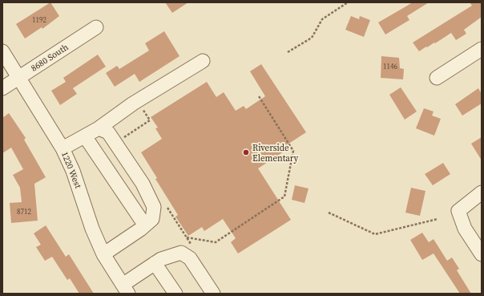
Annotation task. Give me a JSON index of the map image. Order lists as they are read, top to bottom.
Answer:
{
  "streets": {
    "street": ["8680 South", "1220 West"]
  },
  "crossings": [
    ["8680 South", "1220 West"]
  ],
  "places": ["Riverside Elementary"],
  "house_numbers": ["1192", "1146", "8712"]
}
